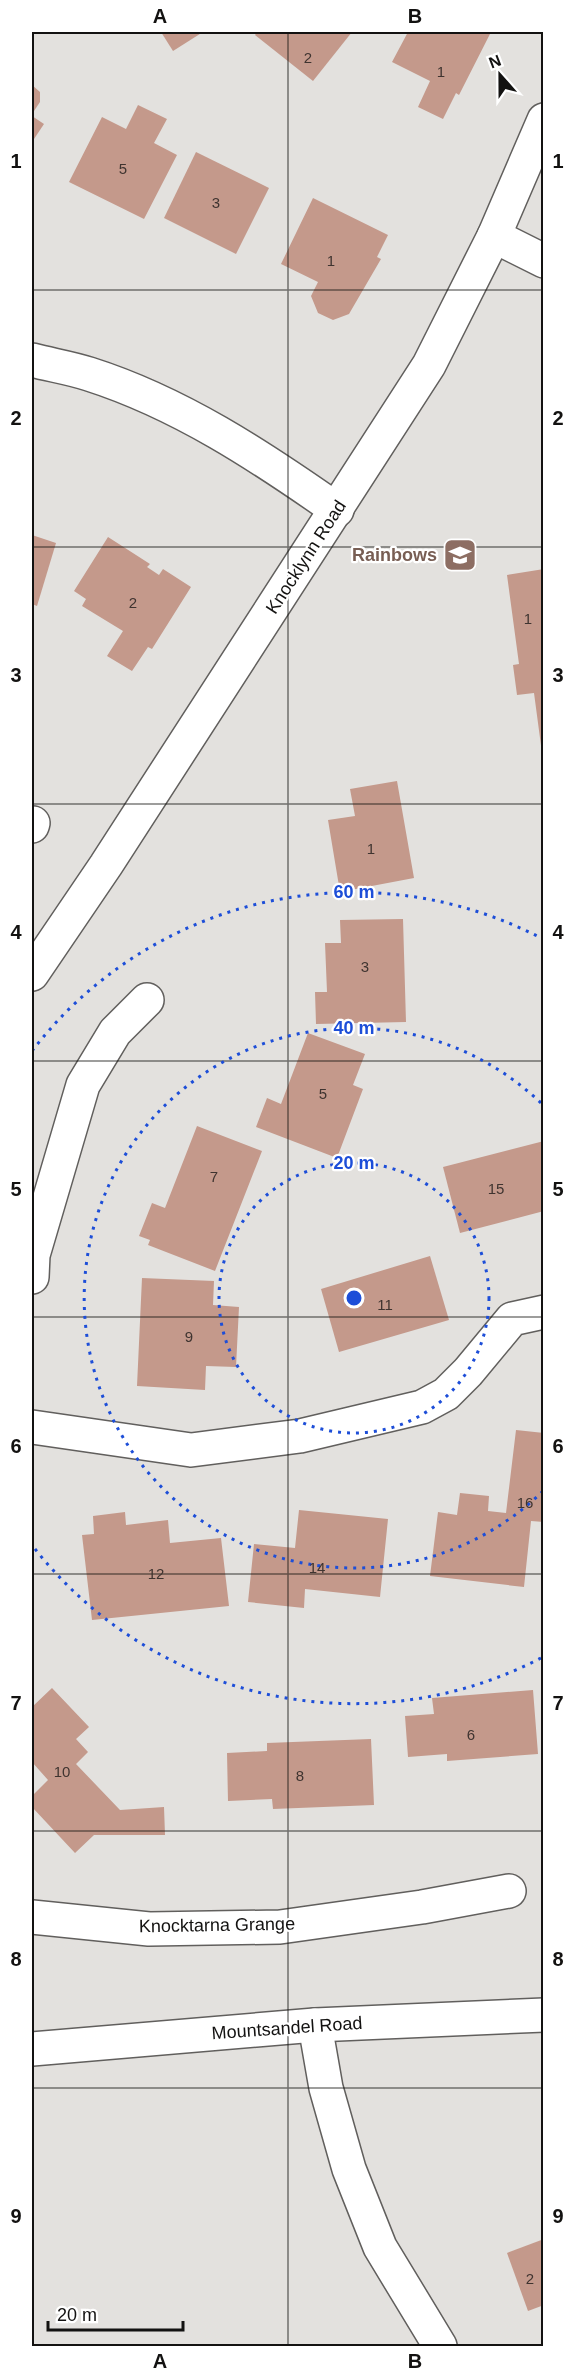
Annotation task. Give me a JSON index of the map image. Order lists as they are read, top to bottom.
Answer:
{
  "streets": {
    "street": ["Knocklynn Road", "Knocktarna Grange", "Mountsandel Road"]
  },
  "places": {
    "school or university": ["Rainbows"]
  },
  "house_numbers": [
    "2",
    "1",
    "5",
    "3",
    "1",
    "2",
    "1",
    "1",
    "3",
    "5",
    "7",
    "15",
    "11",
    "9",
    "16",
    "14",
    "12",
    "6",
    "10",
    "8",
    "2"
  ],
  "scale_bar": "20 m",
  "north": "top",
  "grid": {
    "columns": ["A", "B"],
    "rows": [
      "1",
      "2",
      "3",
      "4",
      "5",
      "6",
      "7",
      "8",
      "9"
    ]
  },
  "rings": ["60 m", "40 m", "20 m"]
}
